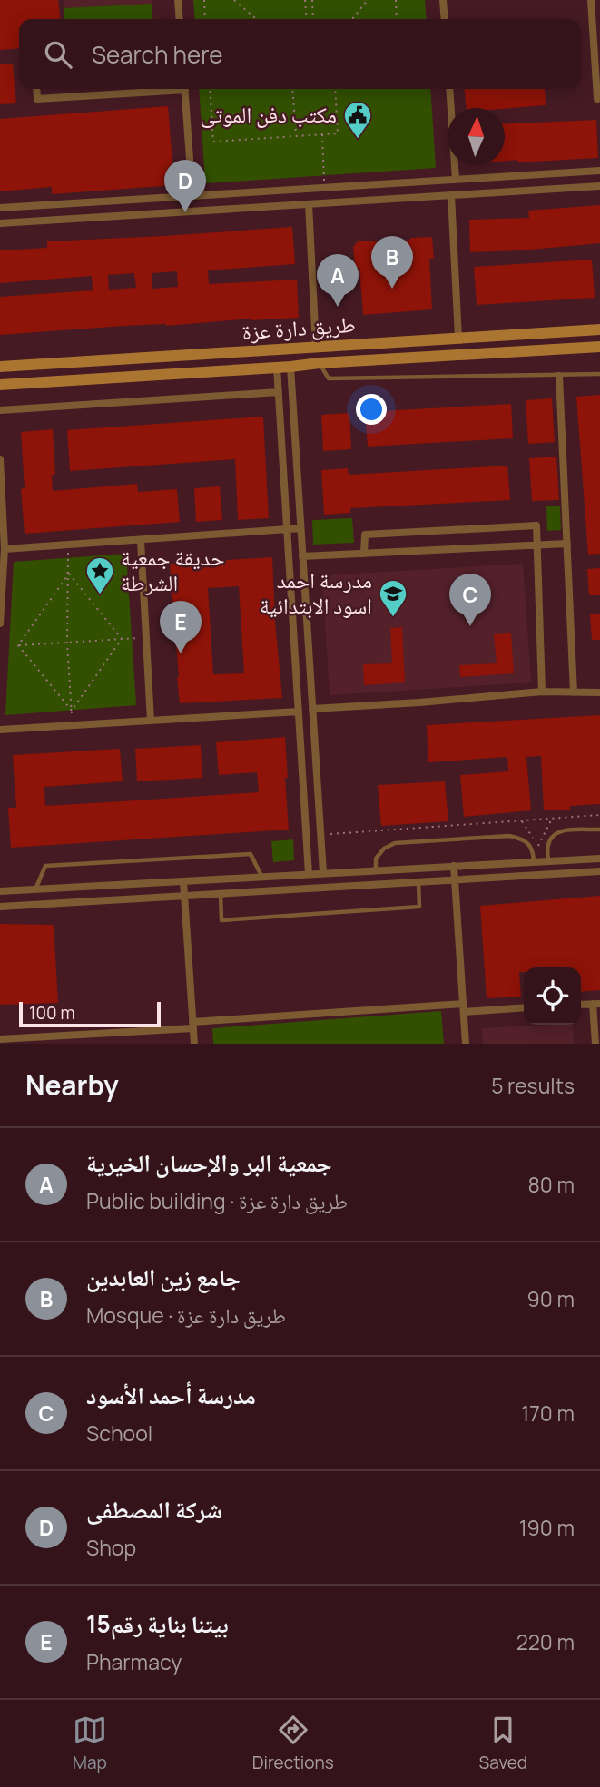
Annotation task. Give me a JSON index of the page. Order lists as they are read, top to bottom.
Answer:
{
  "streets": {
    "main road": ["طريق دارة عزة"]
  },
  "places": {
    "public building": ["مكتب دفن الموتى"],
    "place": ["حديقة جمعية الشرطة"],
    "school or university": ["مدرسة احمد اسود الابتدائية"]
  },
  "scale_bar": "100 m",
  "north": "top",
  "page": {
    "search": "Search here",
    "pins": [
      "D",
      "B",
      "A",
      "C",
      "E"
    ],
    "scale": "100 m",
    "heading": ["Nearby", "5 results"],
    "list": [
      {
        "mark": "A",
        "name": "جمعية البر والإحسان الخيرية",
        "note": "Public building · طريق دارة عزة",
        "value": "80 m"
      },
      {
        "mark": "B",
        "name": "جامع زين العابدين",
        "note": "Mosque · طريق دارة عزة",
        "value": "90 m"
      },
      {
        "mark": "C",
        "name": "مدرسة أحمد الأسود",
        "note": "School",
        "value": "170 m"
      },
      {
        "mark": "D",
        "name": "شركة المصطفى",
        "note": "Shop",
        "value": "190 m"
      },
      {
        "mark": "E",
        "name": "بيتنا بناية رقم15",
        "note": "Pharmacy",
        "value": "220 m"
      }
    ],
    "nav": ["Map", "Directions", "Saved"]
  }
}
